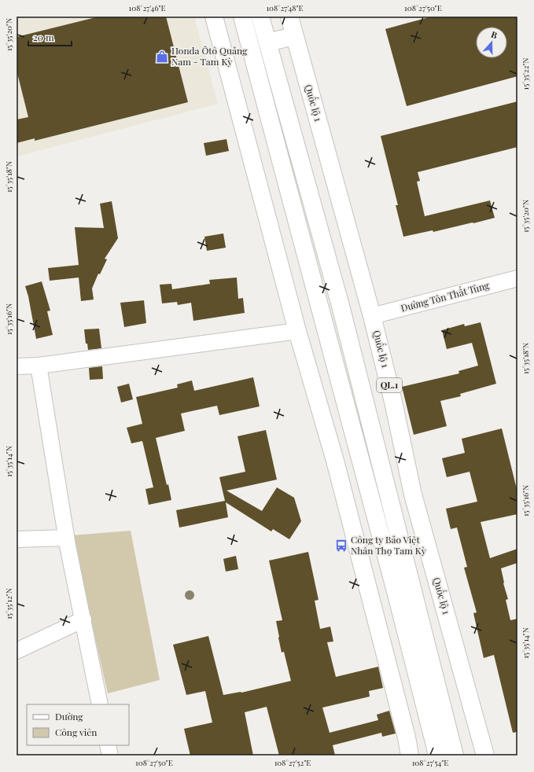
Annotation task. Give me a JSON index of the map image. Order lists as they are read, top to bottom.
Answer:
{
  "streets": {
    "highway": ["Quốc lộ 1", "QL.1"],
    "street": ["Đường Tôn Thất Tùng"]
  },
  "crossings": [
    ["Quốc lộ 1", "Đường Tôn Thất Tùng"]
  ],
  "places": {
    "shop": ["Honda Ôtô Quảng Nam - Tam Kỳ"],
    "bus stop": ["Công ty Bảo Việt Nhân Thọ Tam Kỳ"]
  },
  "legend": ["Đường", "Công viên"],
  "scale_bar": "20 m",
  "north": "top",
  "coordinates": [
    "108°27'46\"E",
    "108°27'48\"E",
    "108°27'50\"E",
    "15°35'20\"N",
    "15°35'22\"N",
    "15°35'18\"N",
    "15°35'16\"N",
    "15°35'14\"N",
    "15°35'12\"N",
    "108°27'52\"E",
    "108°27'54\"E"
  ]
}
